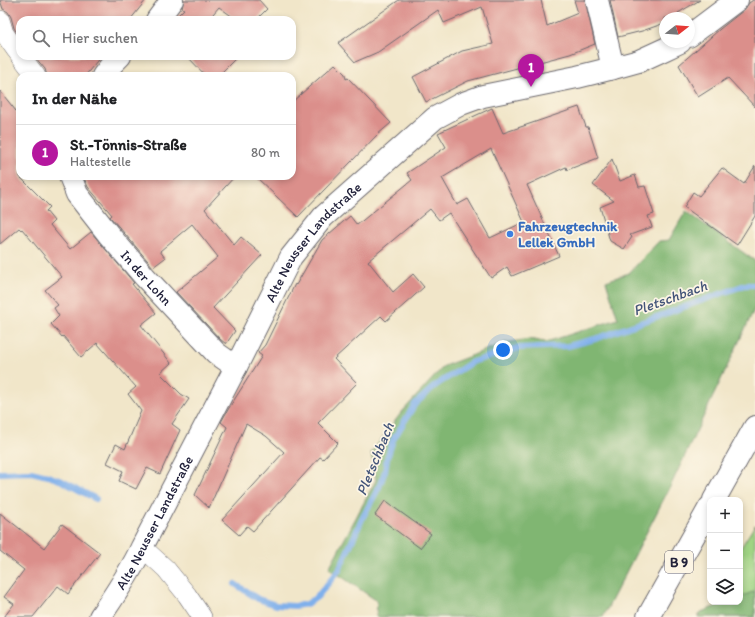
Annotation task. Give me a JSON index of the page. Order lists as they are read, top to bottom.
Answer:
{
  "streets": {
    "main road": ["Alte Neusser Landstraße", "In der Lohn", "B 9"]
  },
  "crossings": [
    ["Alte Neusser Landstraße", "In der Lohn"]
  ],
  "water": ["Pletschbach"],
  "places": ["Fahrzeugtechnik Lellek GmbH"],
  "north": "right",
  "page": {
    "search": "Hier suchen",
    "pins": "1",
    "heading": "In der Nähe",
    "list": [
      {
        "mark": "1",
        "name": "St.-Tönnis-Straße",
        "note": "Haltestelle",
        "value": "80 m"
      }
    ],
    "map_buttons": ["+", "−"]
  }
}
